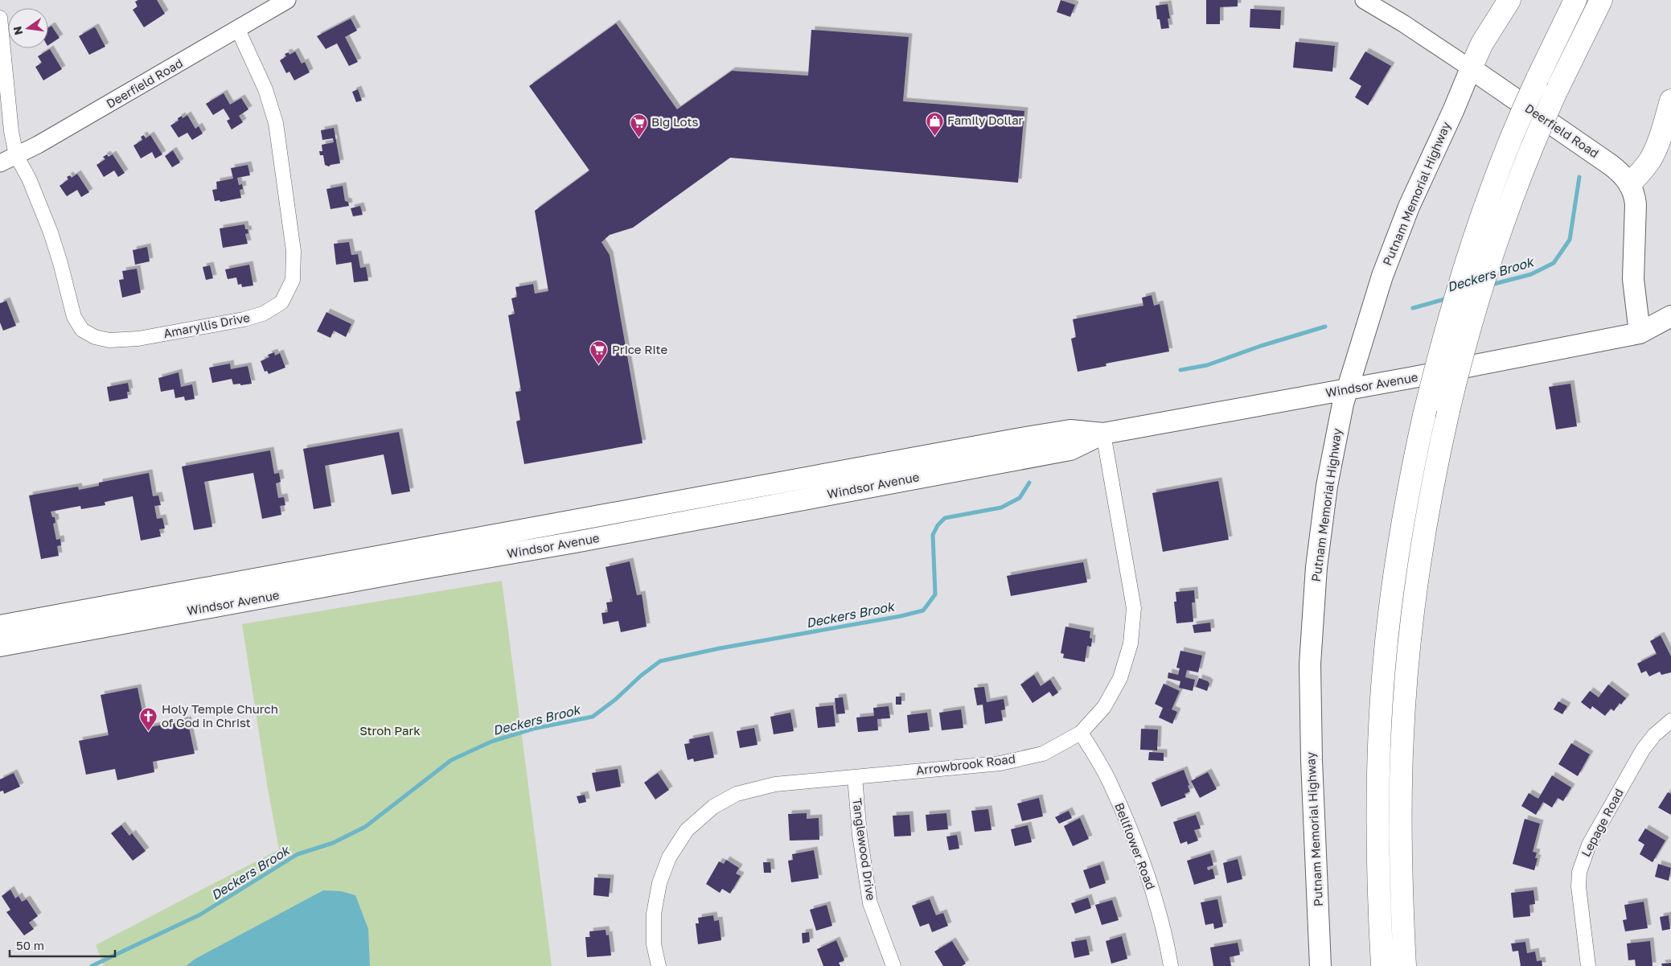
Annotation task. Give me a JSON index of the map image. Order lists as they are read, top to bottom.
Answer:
{
  "streets": {
    "main road": ["Deerfield Road", "Putnam Memorial Highway", "Windsor Avenue"],
    "street": [
      "Amaryllis Drive",
      "Arrowbrook Road",
      "Lepage Road",
      "Bellflower Road",
      "Tanglewood Drive"
    ]
  },
  "crossings": [
    ["Deerfield Road", "Putnam Memorial Highway"],
    ["Deerfield Road", "Amaryllis Drive"],
    ["Deerfield Road", "Windsor Avenue"],
    ["Putnam Memorial Highway", "Windsor Avenue"],
    ["Windsor Avenue", "Arrowbrook Road"],
    ["Arrowbrook Road", "Bellflower Road"],
    ["Arrowbrook Road", "Tanglewood Drive"]
  ],
  "water": ["Deckers Brook"],
  "parks": ["Stroh Park"],
  "places": {
    "shop": ["Family Dollar"],
    "supermarket": ["Big Lots", "Price Rite"],
    "church": ["Holy Temple Church of God in Christ"]
  },
  "scale_bar": "50 m",
  "north": "left"
}
